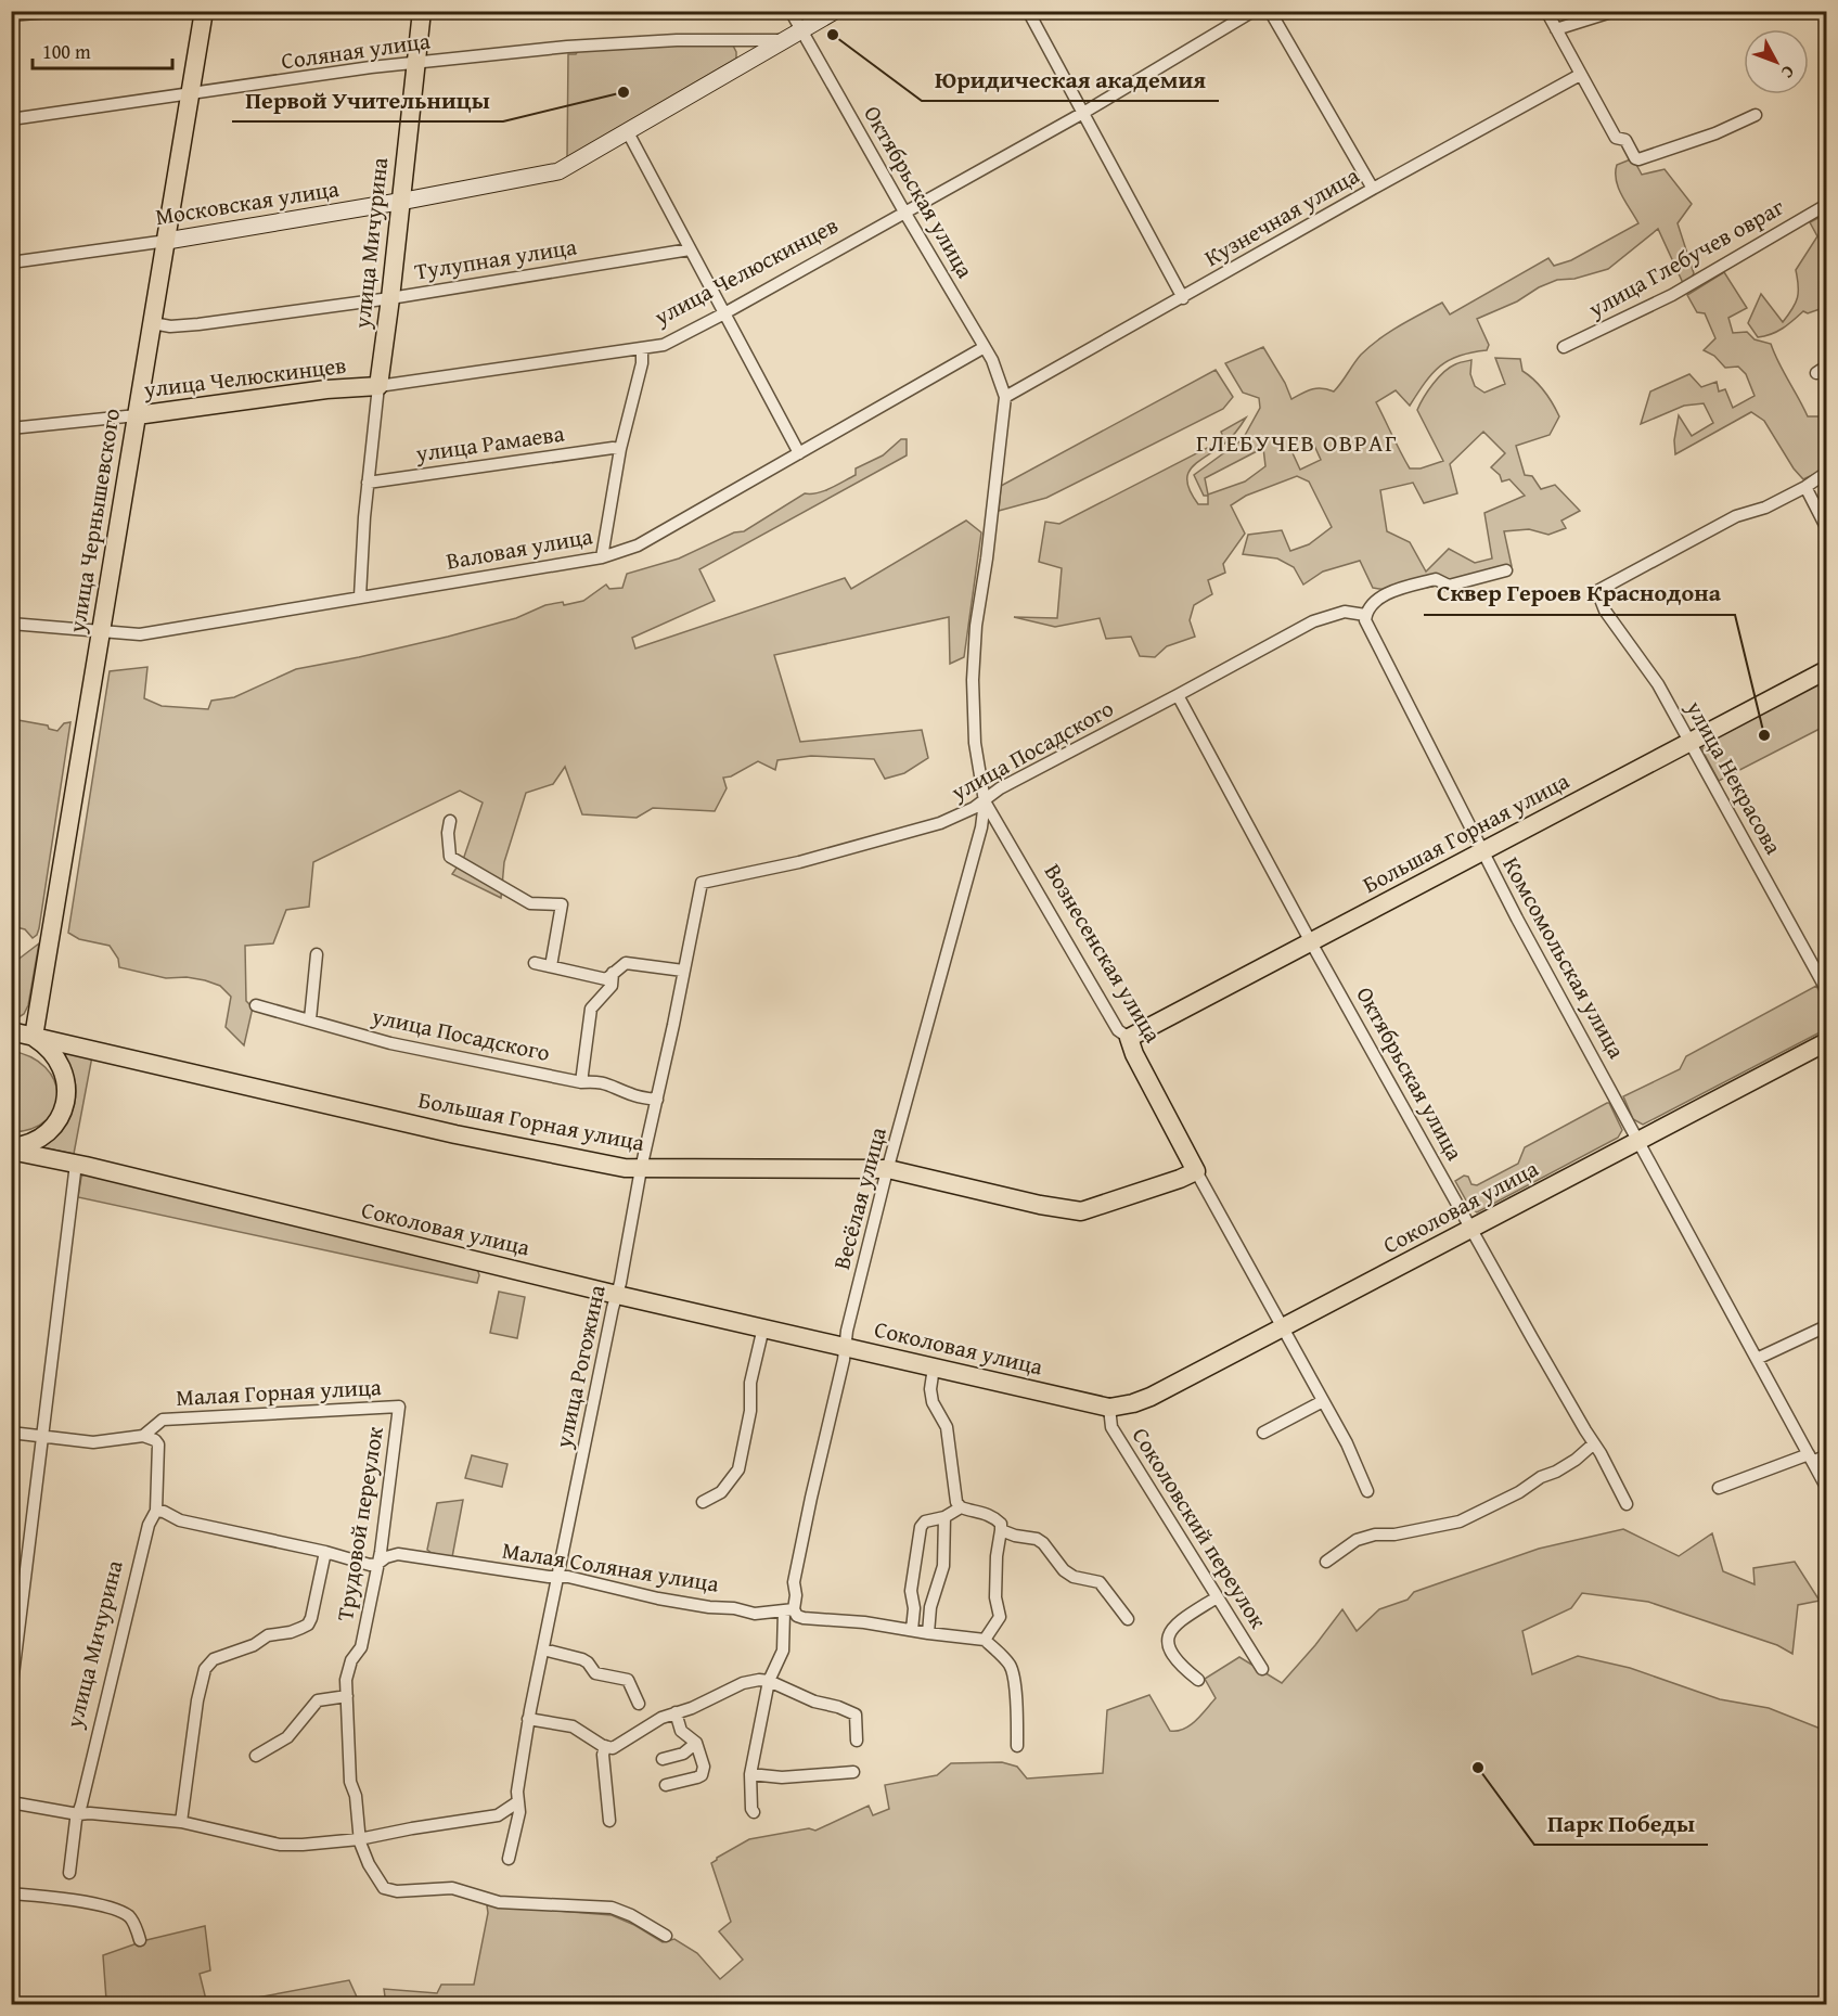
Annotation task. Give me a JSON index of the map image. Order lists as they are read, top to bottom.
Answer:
{
  "streets": {
    "main road": [
      "Московская улица",
      "улица Мичурина",
      "улица Челюскинцев",
      "улица Чернышевского",
      "Большая Горная улица",
      "Вознесенская улица",
      "Соколовая улица"
    ],
    "street": [
      "Соляная улица",
      "Октябрьская улица",
      "Кузнечная улица",
      "улица Глебучев овраг",
      "Тулупная улица",
      "улица Рамаева",
      "Валовая улица",
      "улица Посадского",
      "улица Некрасова",
      "Комсомольская улица",
      "Весёлая улица",
      "улица Рогожина",
      "Малая Горная улица",
      "Трудовой переулок",
      "Соколовский переулок",
      "Малая Соляная улица"
    ]
  },
  "crossings": [
    ["Соляная улица", "Московская улица"],
    ["Соляная улица", "улица Мичурина"],
    ["Соляная улица", "улица Чернышевского"],
    ["Октябрьская улица", "Московская улица"],
    ["Октябрьская улица", "Кузнечная улица"],
    ["Октябрьская улица", "улица Челюскинцев"],
    ["Октябрьская улица", "Валовая улица"],
    ["Октябрьская улица", "улица Посадского"],
    ["Октябрьская улица", "Большая Горная улица"],
    ["Октябрьская улица", "Вознесенская улица"],
    ["Октябрьская улица", "Соколовая улица"],
    ["Московская улица", "улица Мичурина"],
    ["Московская улица", "улица Чернышевского"],
    ["Кузнечная улица", "Вознесенская улица"],
    ["улица Мичурина", "Тулупная улица"],
    ["улица Мичурина", "улица Челюскинцев"],
    ["улица Мичурина", "улица Рамаева"],
    ["улица Мичурина", "Валовая улица"],
    ["улица Мичурина", "Малая Горная улица"],
    ["улица Мичурина", "Малая Соляная улица"],
    ["Тулупная улица", "улица Чернышевского"],
    ["улица Челюскинцев", "улица Чернышевского"],
    ["улица Чернышевского", "Валовая улица"],
    ["улица Чернышевского", "Большая Горная улица"],
    ["улица Посадского", "Вознесенская улица"],
    ["улица Посадского", "Комсомольская улица"],
    ["улица Посадского", "Весёлая улица"],
    ["улица Посадского", "улица Рогожина"],
    ["улица Некрасова", "Большая Горная улица"],
    ["Большая Горная улица", "Вознесенская улица"],
    ["Большая Горная улица", "Комсомольская улица"],
    ["Большая Горная улица", "Весёлая улица"],
    ["Большая Горная улица", "улица Рогожина"],
    ["Вознесенская улица", "Весёлая улица"],
    ["Вознесенская улица", "Соколовая улица"],
    ["Комсомольская улица", "Соколовая улица"],
    ["Весёлая улица", "Соколовая улица"],
    ["Весёлая улица", "Малая Соляная улица"],
    ["Соколовая улица", "улица Рогожина"],
    ["Соколовая улица", "Соколовский переулок"],
    ["улица Рогожина", "Малая Соляная улица"],
    ["Малая Горная улица", "Трудовой переулок"],
    ["Трудовой переулок", "Малая Соляная улица"]
  ],
  "districts": ["ГЛЕБУЧЕВ ОВРАГ"],
  "places": [
    "Юридическая академия",
    "Первой Учительницы",
    "Сквер Героев Краснодона",
    "Парк Победы"
  ],
  "scale_bar": "100 m",
  "north": "bottom right"
}
